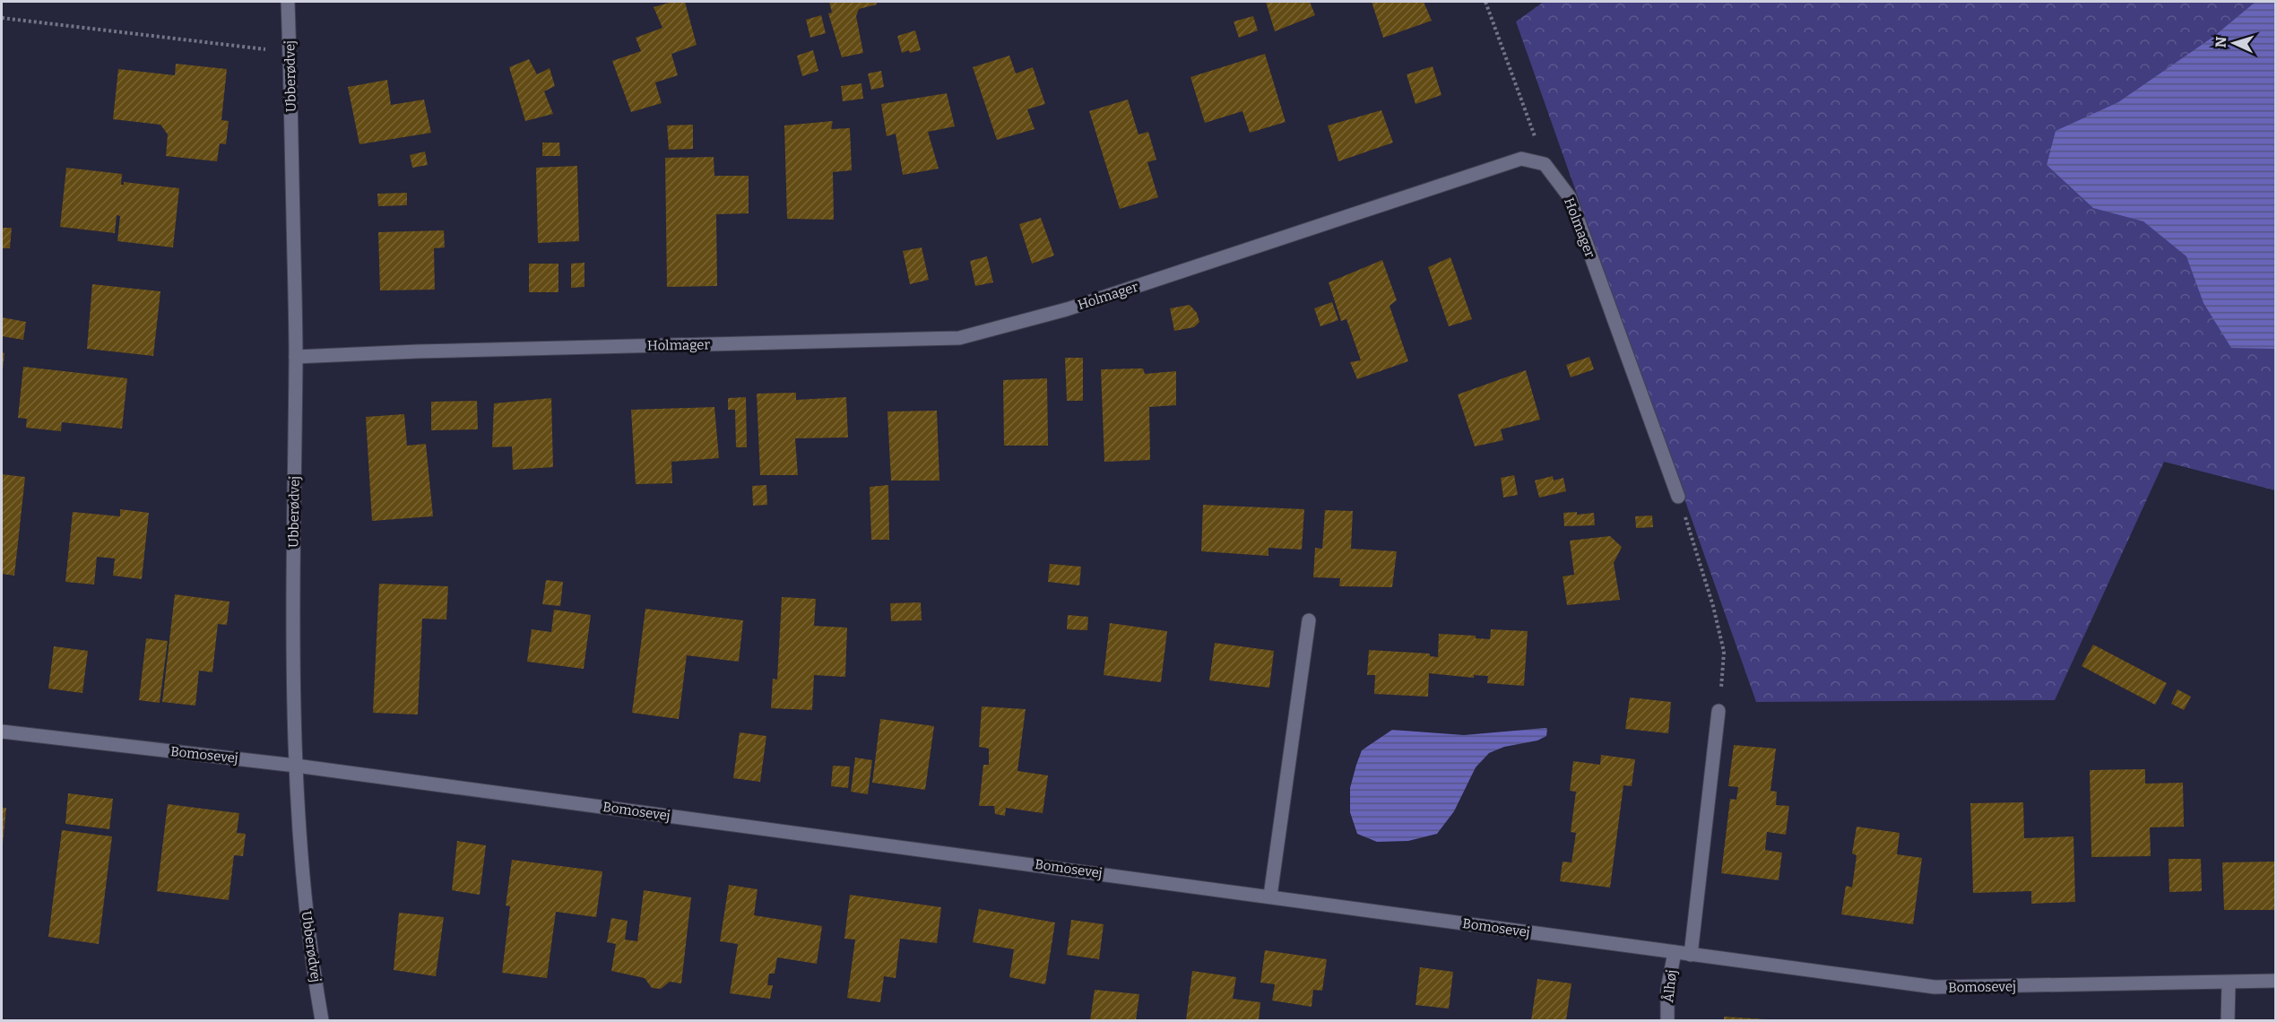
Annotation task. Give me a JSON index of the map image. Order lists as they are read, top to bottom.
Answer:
{
  "streets": {
    "street": [
      "Ubberødvej",
      "Holmager",
      "Bomosevej",
      "Ålhøj"
    ]
  },
  "crossings": [
    ["Ubberødvej", "Holmager"],
    ["Ubberødvej", "Bomosevej"],
    ["Bomosevej", "Ålhøj"]
  ],
  "north": "left"
}
